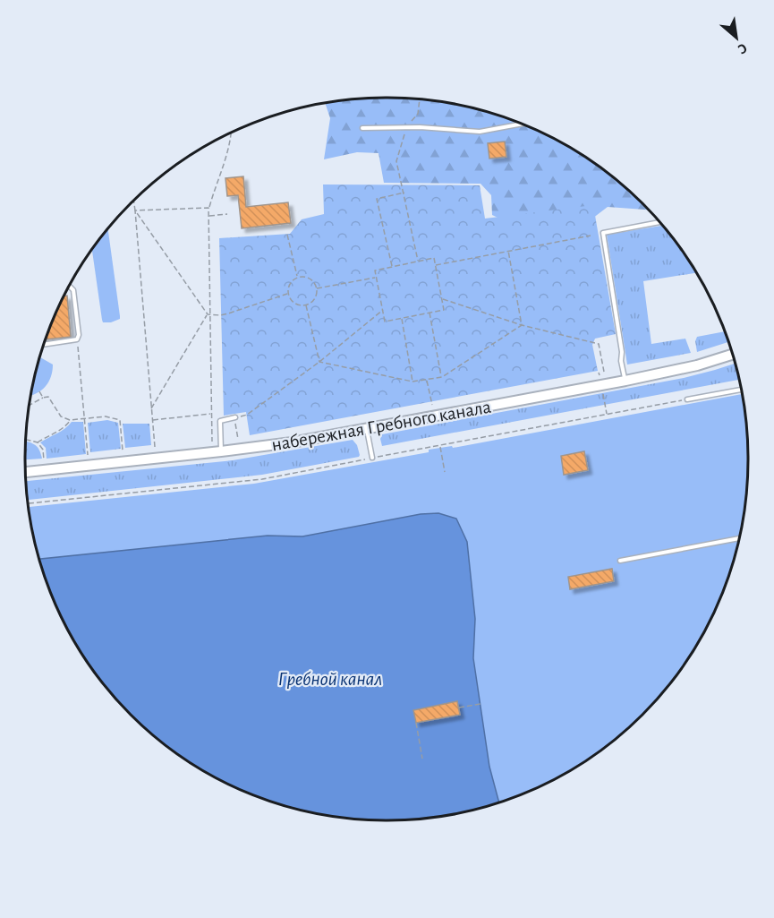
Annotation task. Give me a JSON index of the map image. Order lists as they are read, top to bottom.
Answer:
{
  "streets": {
    "street": ["набережная Гребного канала"]
  },
  "water": ["Гребной канал"],
  "north": "bottom right"
}
